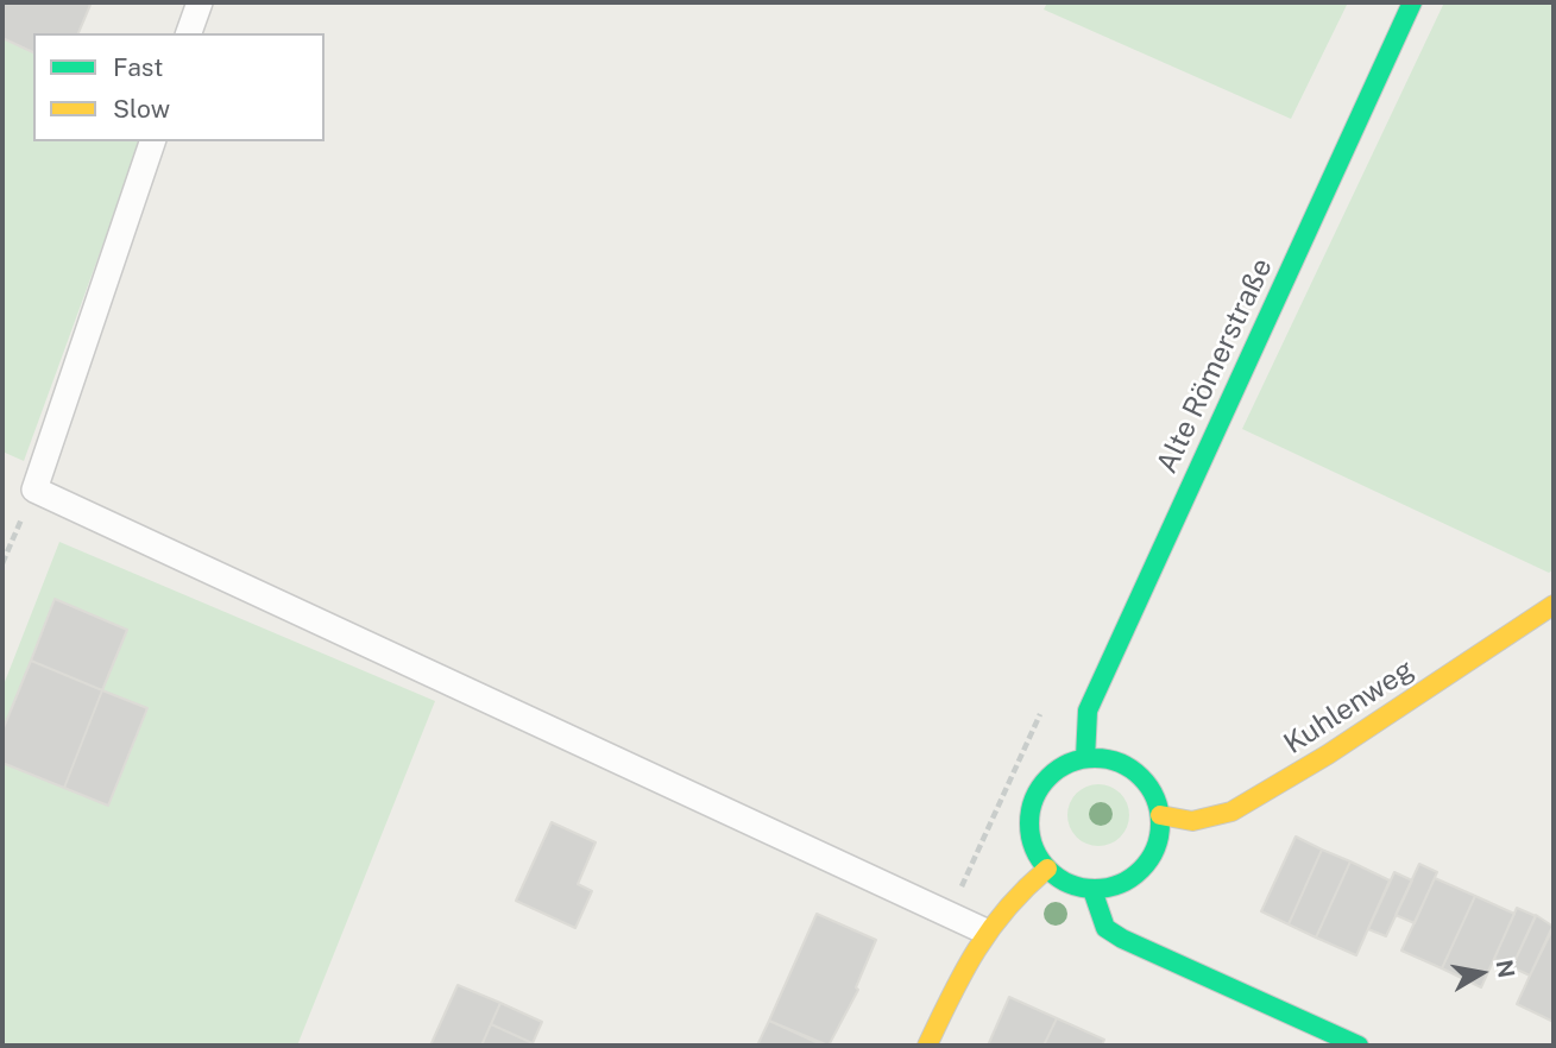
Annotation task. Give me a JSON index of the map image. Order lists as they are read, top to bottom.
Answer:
{
  "streets": {
    "street": ["Alte Römerstraße", "Kuhlenweg"]
  },
  "crossings": [
    ["Alte Römerstraße", "Kuhlenweg"]
  ],
  "legend": ["Fast", "Slow"],
  "north": "right"
}
